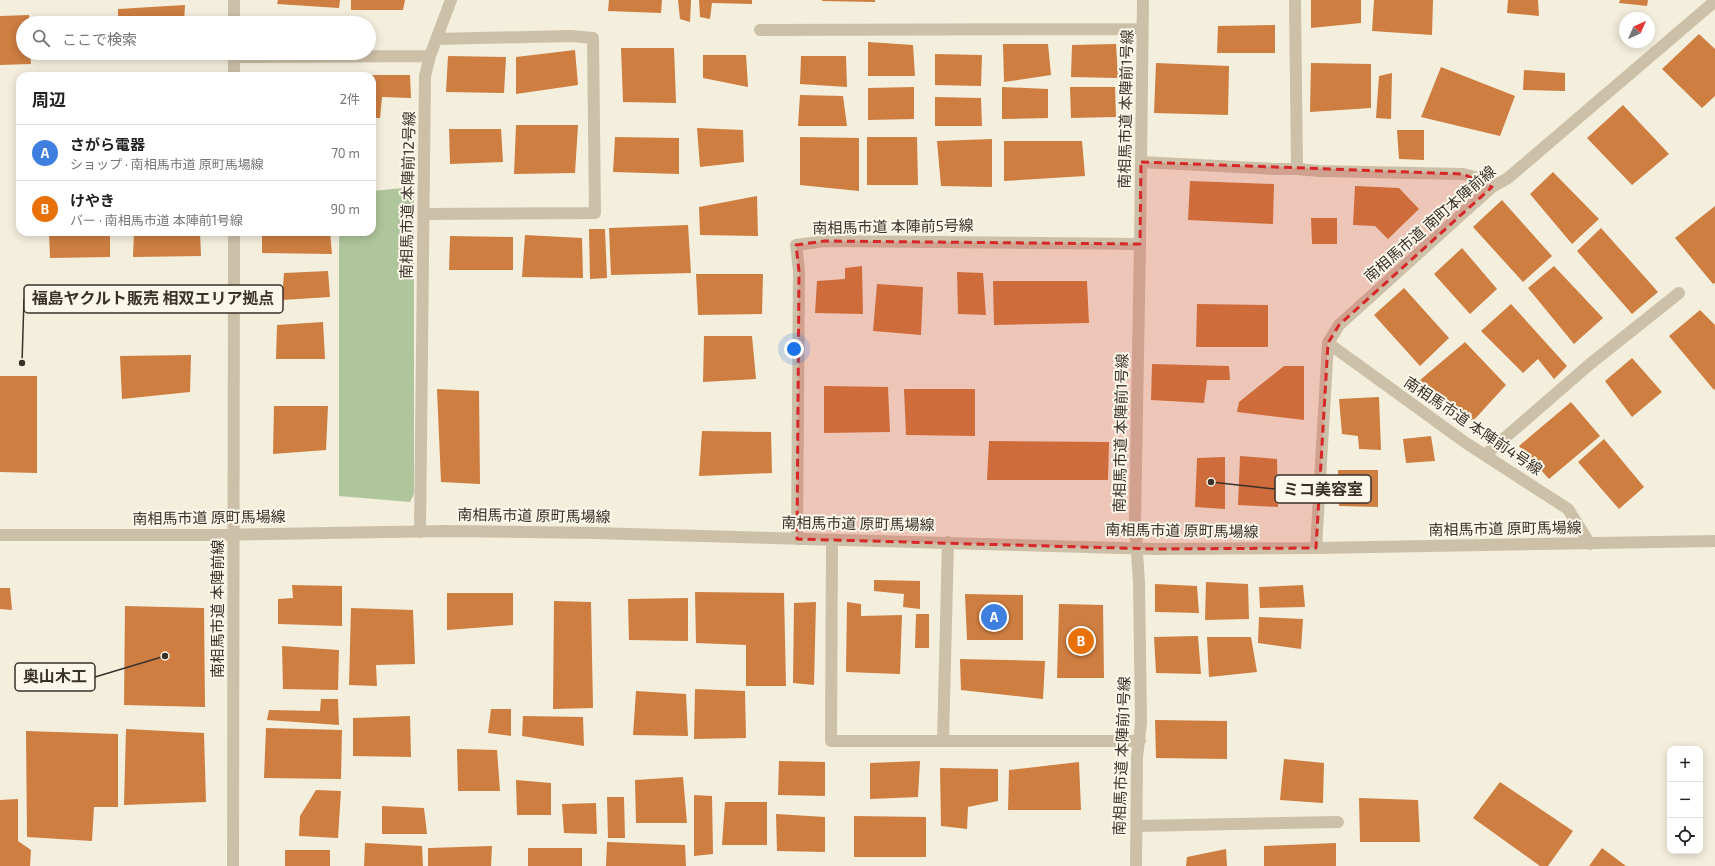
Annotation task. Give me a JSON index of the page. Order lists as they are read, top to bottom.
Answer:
{
  "streets": {
    "street": [
      "南相馬市道 本陣前1号線",
      "南相馬市道 本陣前12号線",
      "南相馬市道 南町本陣前線",
      "南相馬市道 本陣前5号線",
      "南相馬市道 本陣前4号線",
      "南相馬市道 原町馬場線",
      "南相馬市道 本陣前線"
    ]
  },
  "crossings": [
    ["南相馬市道 本陣前1号線", "南相馬市道 本陣前5号線"],
    ["南相馬市道 本陣前1号線", "南相馬市道 原町馬場線"],
    ["南相馬市道 本陣前12号線", "南相馬市道 原町馬場線"],
    ["南相馬市道 南町本陣前線", "南相馬市道 本陣前4号線"],
    ["南相馬市道 南町本陣前線", "南相馬市道 原町馬場線"],
    ["南相馬市道 本陣前5号線", "南相馬市道 原町馬場線"],
    ["南相馬市道 本陣前4号線", "南相馬市道 原町馬場線"],
    ["南相馬市道 原町馬場線", "南相馬市道 本陣前線"]
  ],
  "places": ["福島ヤクルト販売 相双エリア拠点", "ミコ美容室", "奥山木工"],
  "north": "top right",
  "page": {
    "search": "ここで検索",
    "heading": ["周辺", "2件"],
    "list": [
      {
        "mark": "A",
        "name": "さがら電器",
        "note": "ショップ · 南相馬市道 原町馬場線",
        "value": "70 m"
      },
      {
        "mark": "B",
        "name": "けやき",
        "note": "バー · 南相馬市道 本陣前1号線",
        "value": "90 m"
      }
    ],
    "pins": ["A", "B"],
    "map_buttons": ["+", "−"]
  }
}
